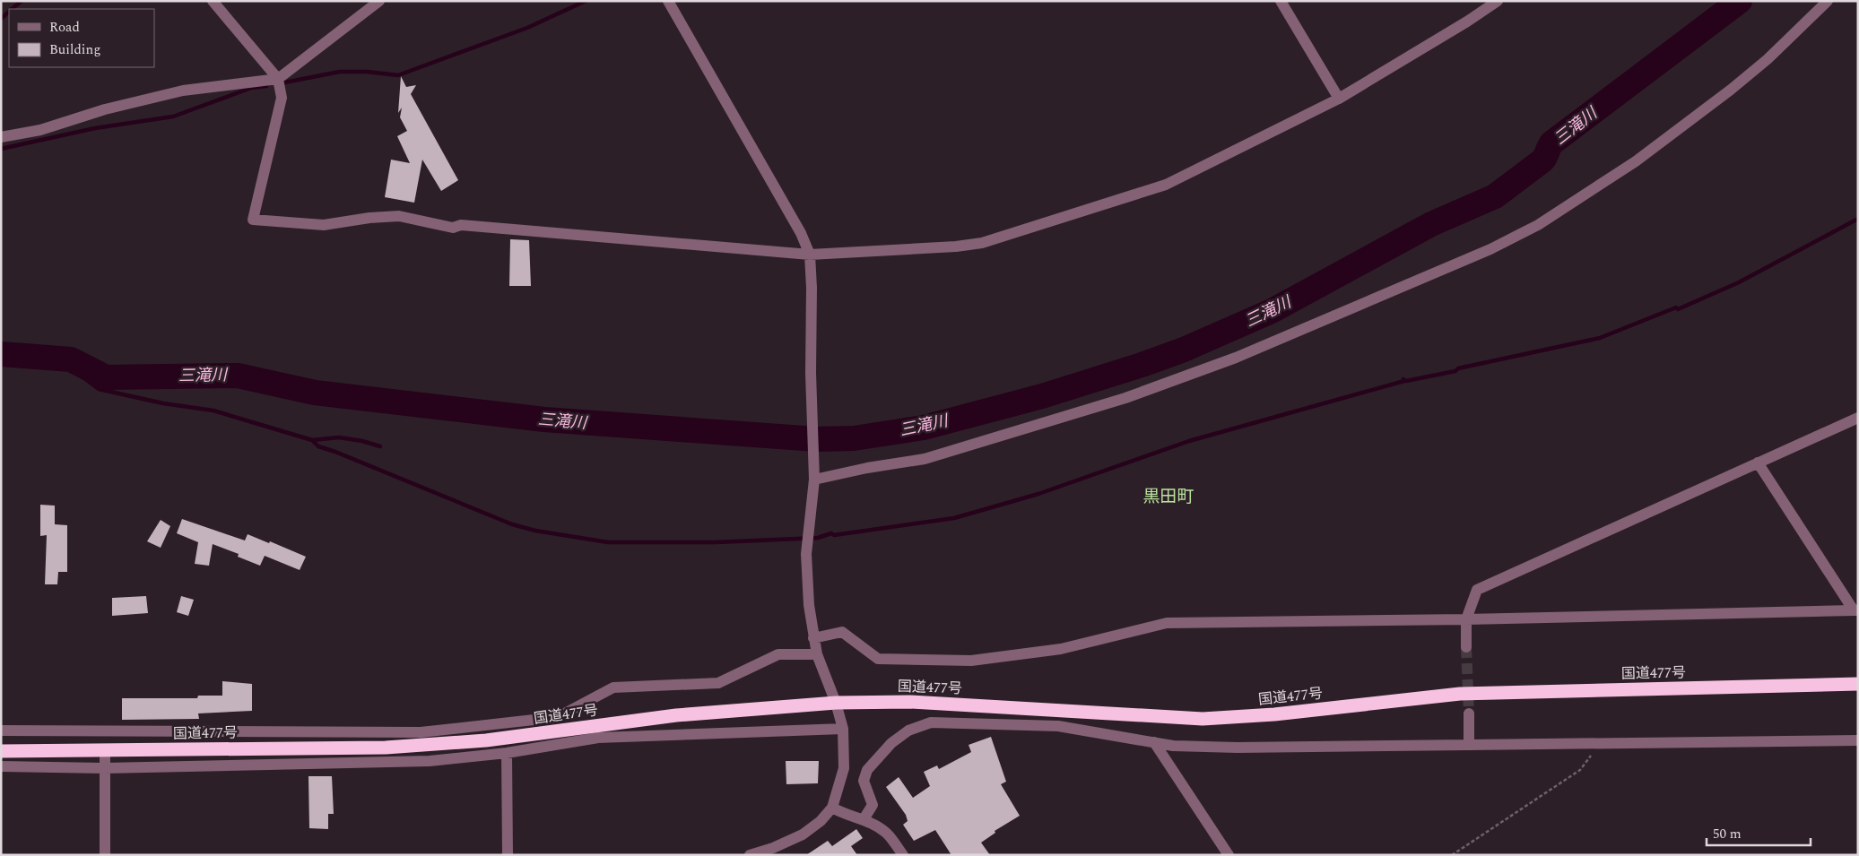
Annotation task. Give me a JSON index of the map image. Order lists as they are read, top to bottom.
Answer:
{
  "streets": {
    "highway": ["国道477号"]
  },
  "districts": ["黒田町"],
  "water": ["三滝川"],
  "legend": ["Road", "Building"],
  "scale_bar": "50 m"
}
